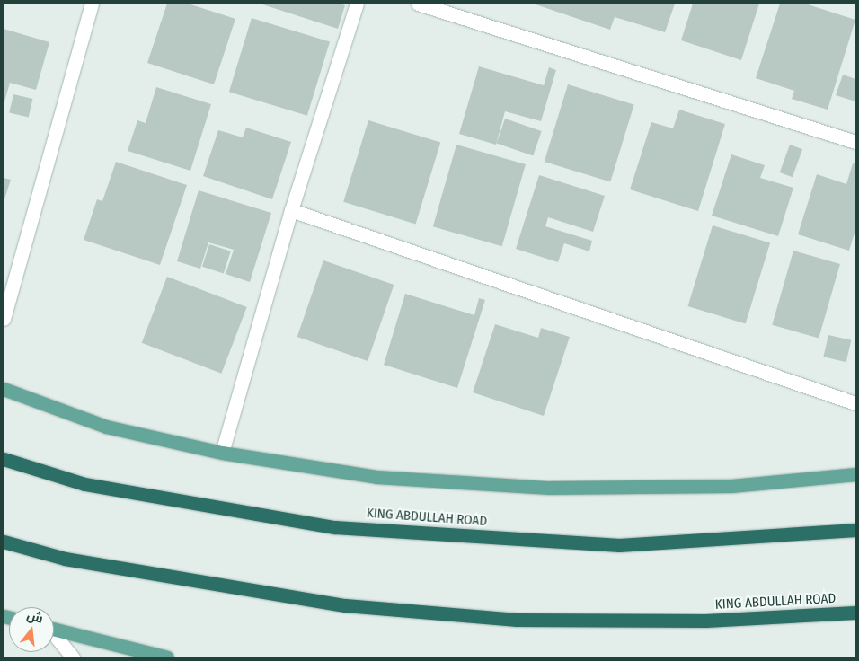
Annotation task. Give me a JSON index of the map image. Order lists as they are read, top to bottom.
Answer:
{
  "streets": {
    "highway": ["KING ABDULLAH ROAD"]
  },
  "north": "top"
}
